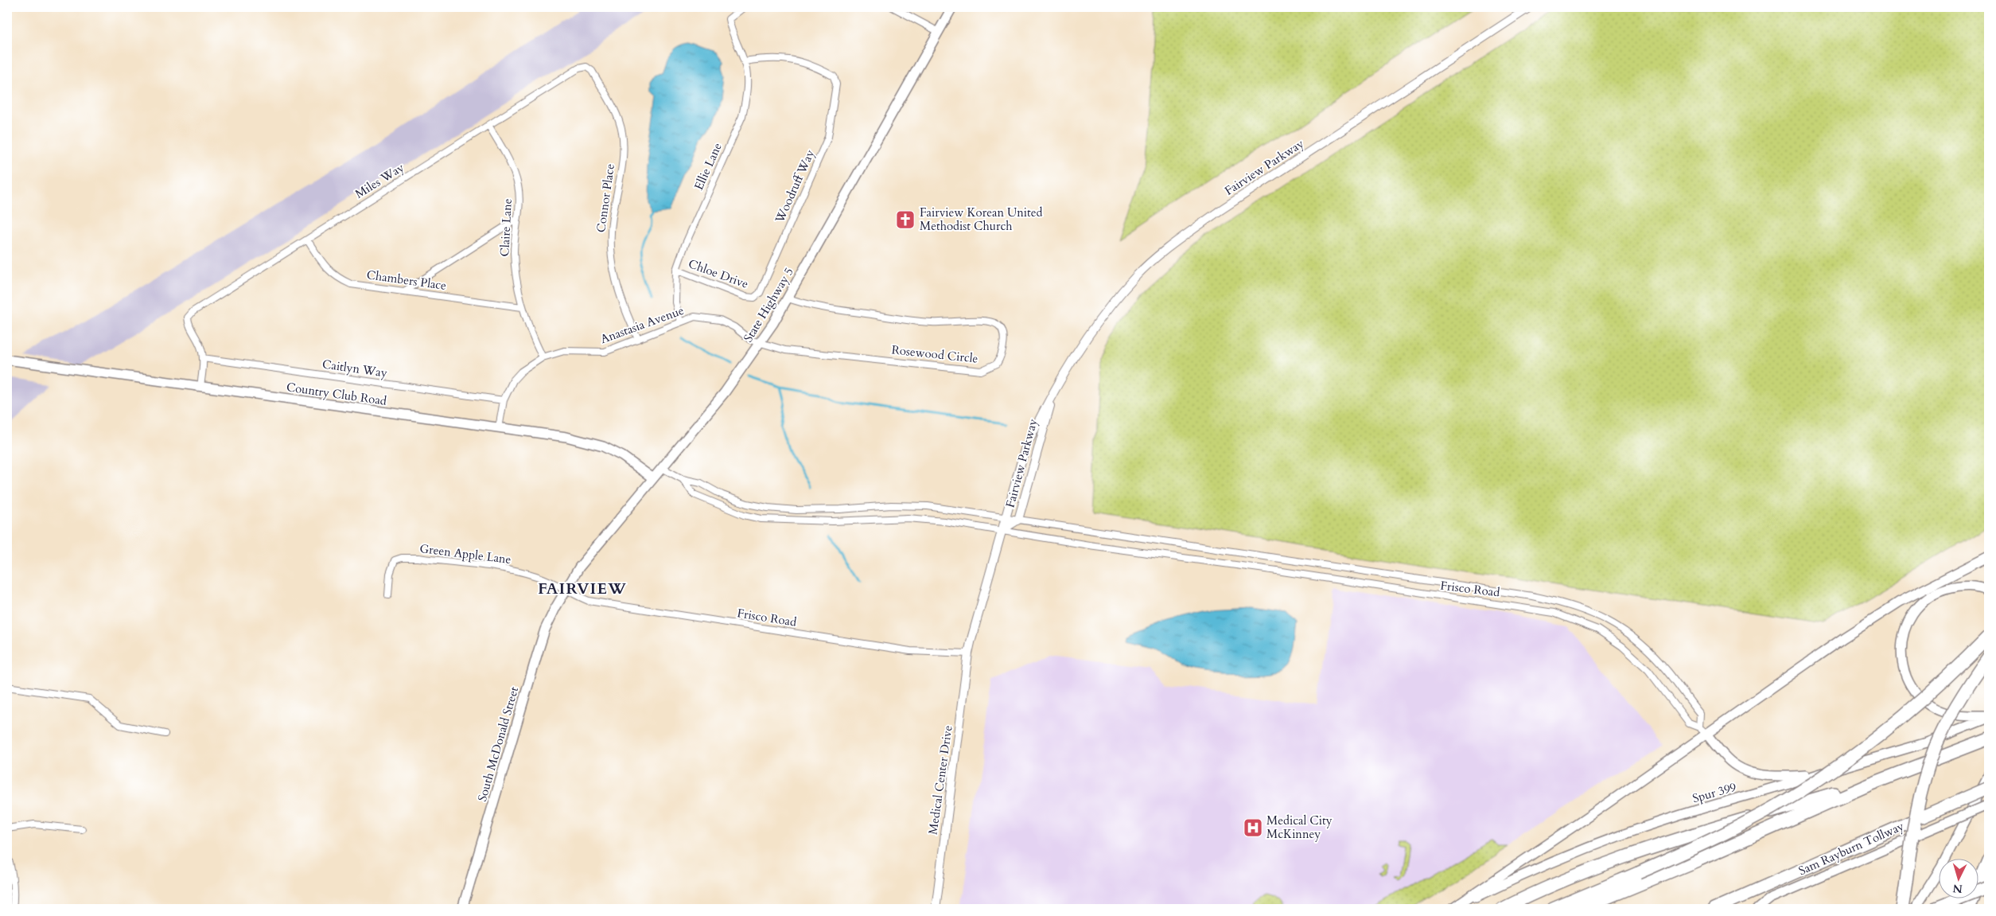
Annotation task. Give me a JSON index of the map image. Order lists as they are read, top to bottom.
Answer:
{
  "streets": {
    "highway": ["Sam Rayburn Tollway"],
    "main road": [
      "State Highway 5",
      "Country Club Road",
      "South McDonald Street",
      "Spur 399"
    ],
    "street": [
      "Ellie Lane",
      "Fairview Parkway",
      "Miles Way",
      "Woodruff Way",
      "Connor Place",
      "Claire Lane",
      "Chloe Drive",
      "Chambers Place",
      "Anastasia Avenue",
      "Rosewood Circle",
      "Caitlyn Way",
      "Green Apple Lane",
      "Frisco Road",
      "Medical Center Drive"
    ]
  },
  "crossings": [
    ["Ellie Lane", "Woodruff Way"],
    ["Ellie Lane", "Chloe Drive"],
    ["Ellie Lane", "Anastasia Avenue"],
    ["Fairview Parkway", "Frisco Road"],
    ["Fairview Parkway", "Medical Center Drive"],
    ["Miles Way", "Connor Place"],
    ["Miles Way", "Claire Lane"],
    ["Miles Way", "Chambers Place"],
    ["Miles Way", "Caitlyn Way"],
    ["Woodruff Way", "Chloe Drive"],
    ["Connor Place", "Anastasia Avenue"],
    ["Claire Lane", "Chambers Place"],
    ["Claire Lane", "Anastasia Avenue"],
    ["State Highway 5", "Anastasia Avenue"],
    ["State Highway 5", "Rosewood Circle"],
    ["State Highway 5", "Country Club Road"],
    ["State Highway 5", "Green Apple Lane"],
    ["State Highway 5", "Frisco Road"],
    ["State Highway 5", "South McDonald Street"],
    ["Anastasia Avenue", "Rosewood Circle"],
    ["Anastasia Avenue", "Caitlyn Way"],
    ["Anastasia Avenue", "Country Club Road"],
    ["Green Apple Lane", "Frisco Road"],
    ["Green Apple Lane", "South McDonald Street"],
    ["Frisco Road", "South McDonald Street"],
    ["Frisco Road", "Medical Center Drive"]
  ],
  "districts": ["FAIRVIEW"],
  "places": {
    "church": ["Fairview Korean United Methodist Church"],
    "hospital": ["Medical City McKinney"]
  },
  "north": "bottom"
}
